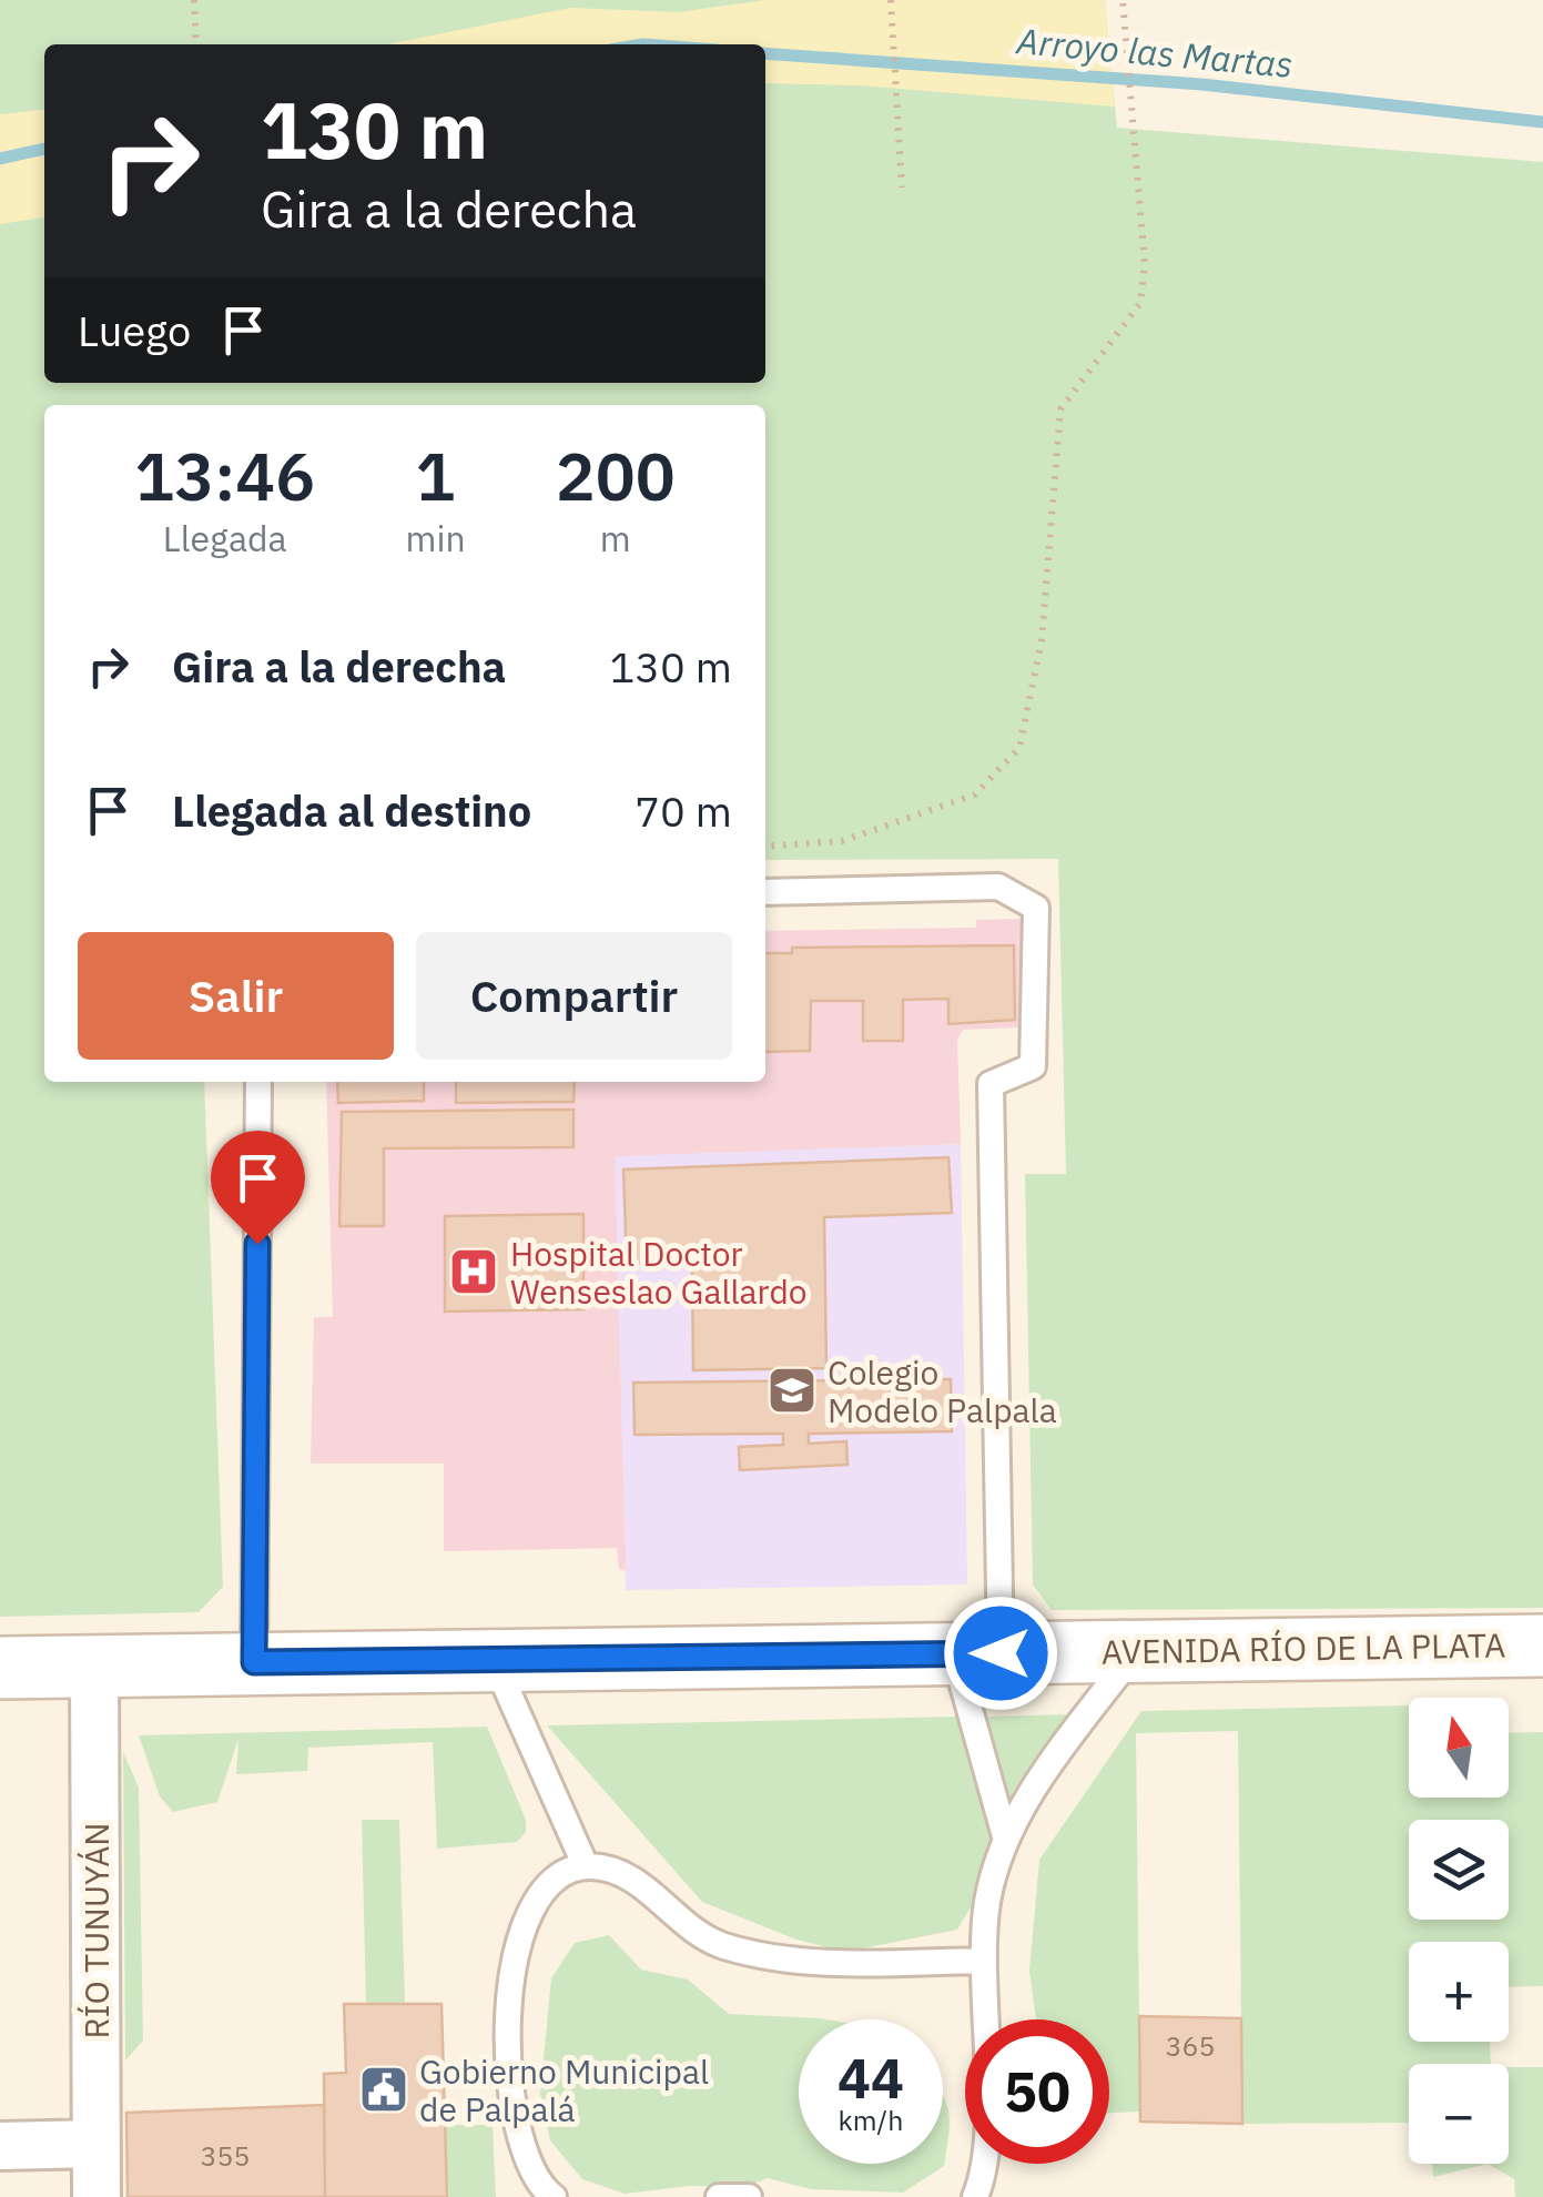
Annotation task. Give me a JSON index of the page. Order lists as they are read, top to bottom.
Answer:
{
  "streets": {
    "main road": ["AVENIDA RÍO DE LA PLATA"],
    "street": ["RÍO TUNUYÁN"]
  },
  "crossings": [
    ["AVENIDA RÍO DE LA PLATA", "RÍO TUNUYÁN"]
  ],
  "water": ["Arroyo las Martas"],
  "places": {
    "hospital": ["Hospital Doctor Wenseslao Gallardo"],
    "school or university": ["Colegio Modelo Palpala"],
    "public building": ["Gobierno Municipal de Palpalá"]
  },
  "house_numbers": ["365", "355"],
  "north": "top",
  "page": {
    "turn": ["130 m", "Gira a la derecha"],
    "then": "Luego",
    "eta": [
      "13:46",
      "Llegada",
      "1",
      "min",
      "200",
      "m"
    ],
    "list": [
      {
        "name": "Gira a la derecha",
        "value": "130 m"
      },
      {
        "name": "Llegada al destino",
        "value": "70 m"
      }
    ],
    "buttons": ["Salir", "Compartir"],
    "map_buttons": ["+", "−"],
    "speed": "44 km/h",
    "limit": "50"
  }
}
